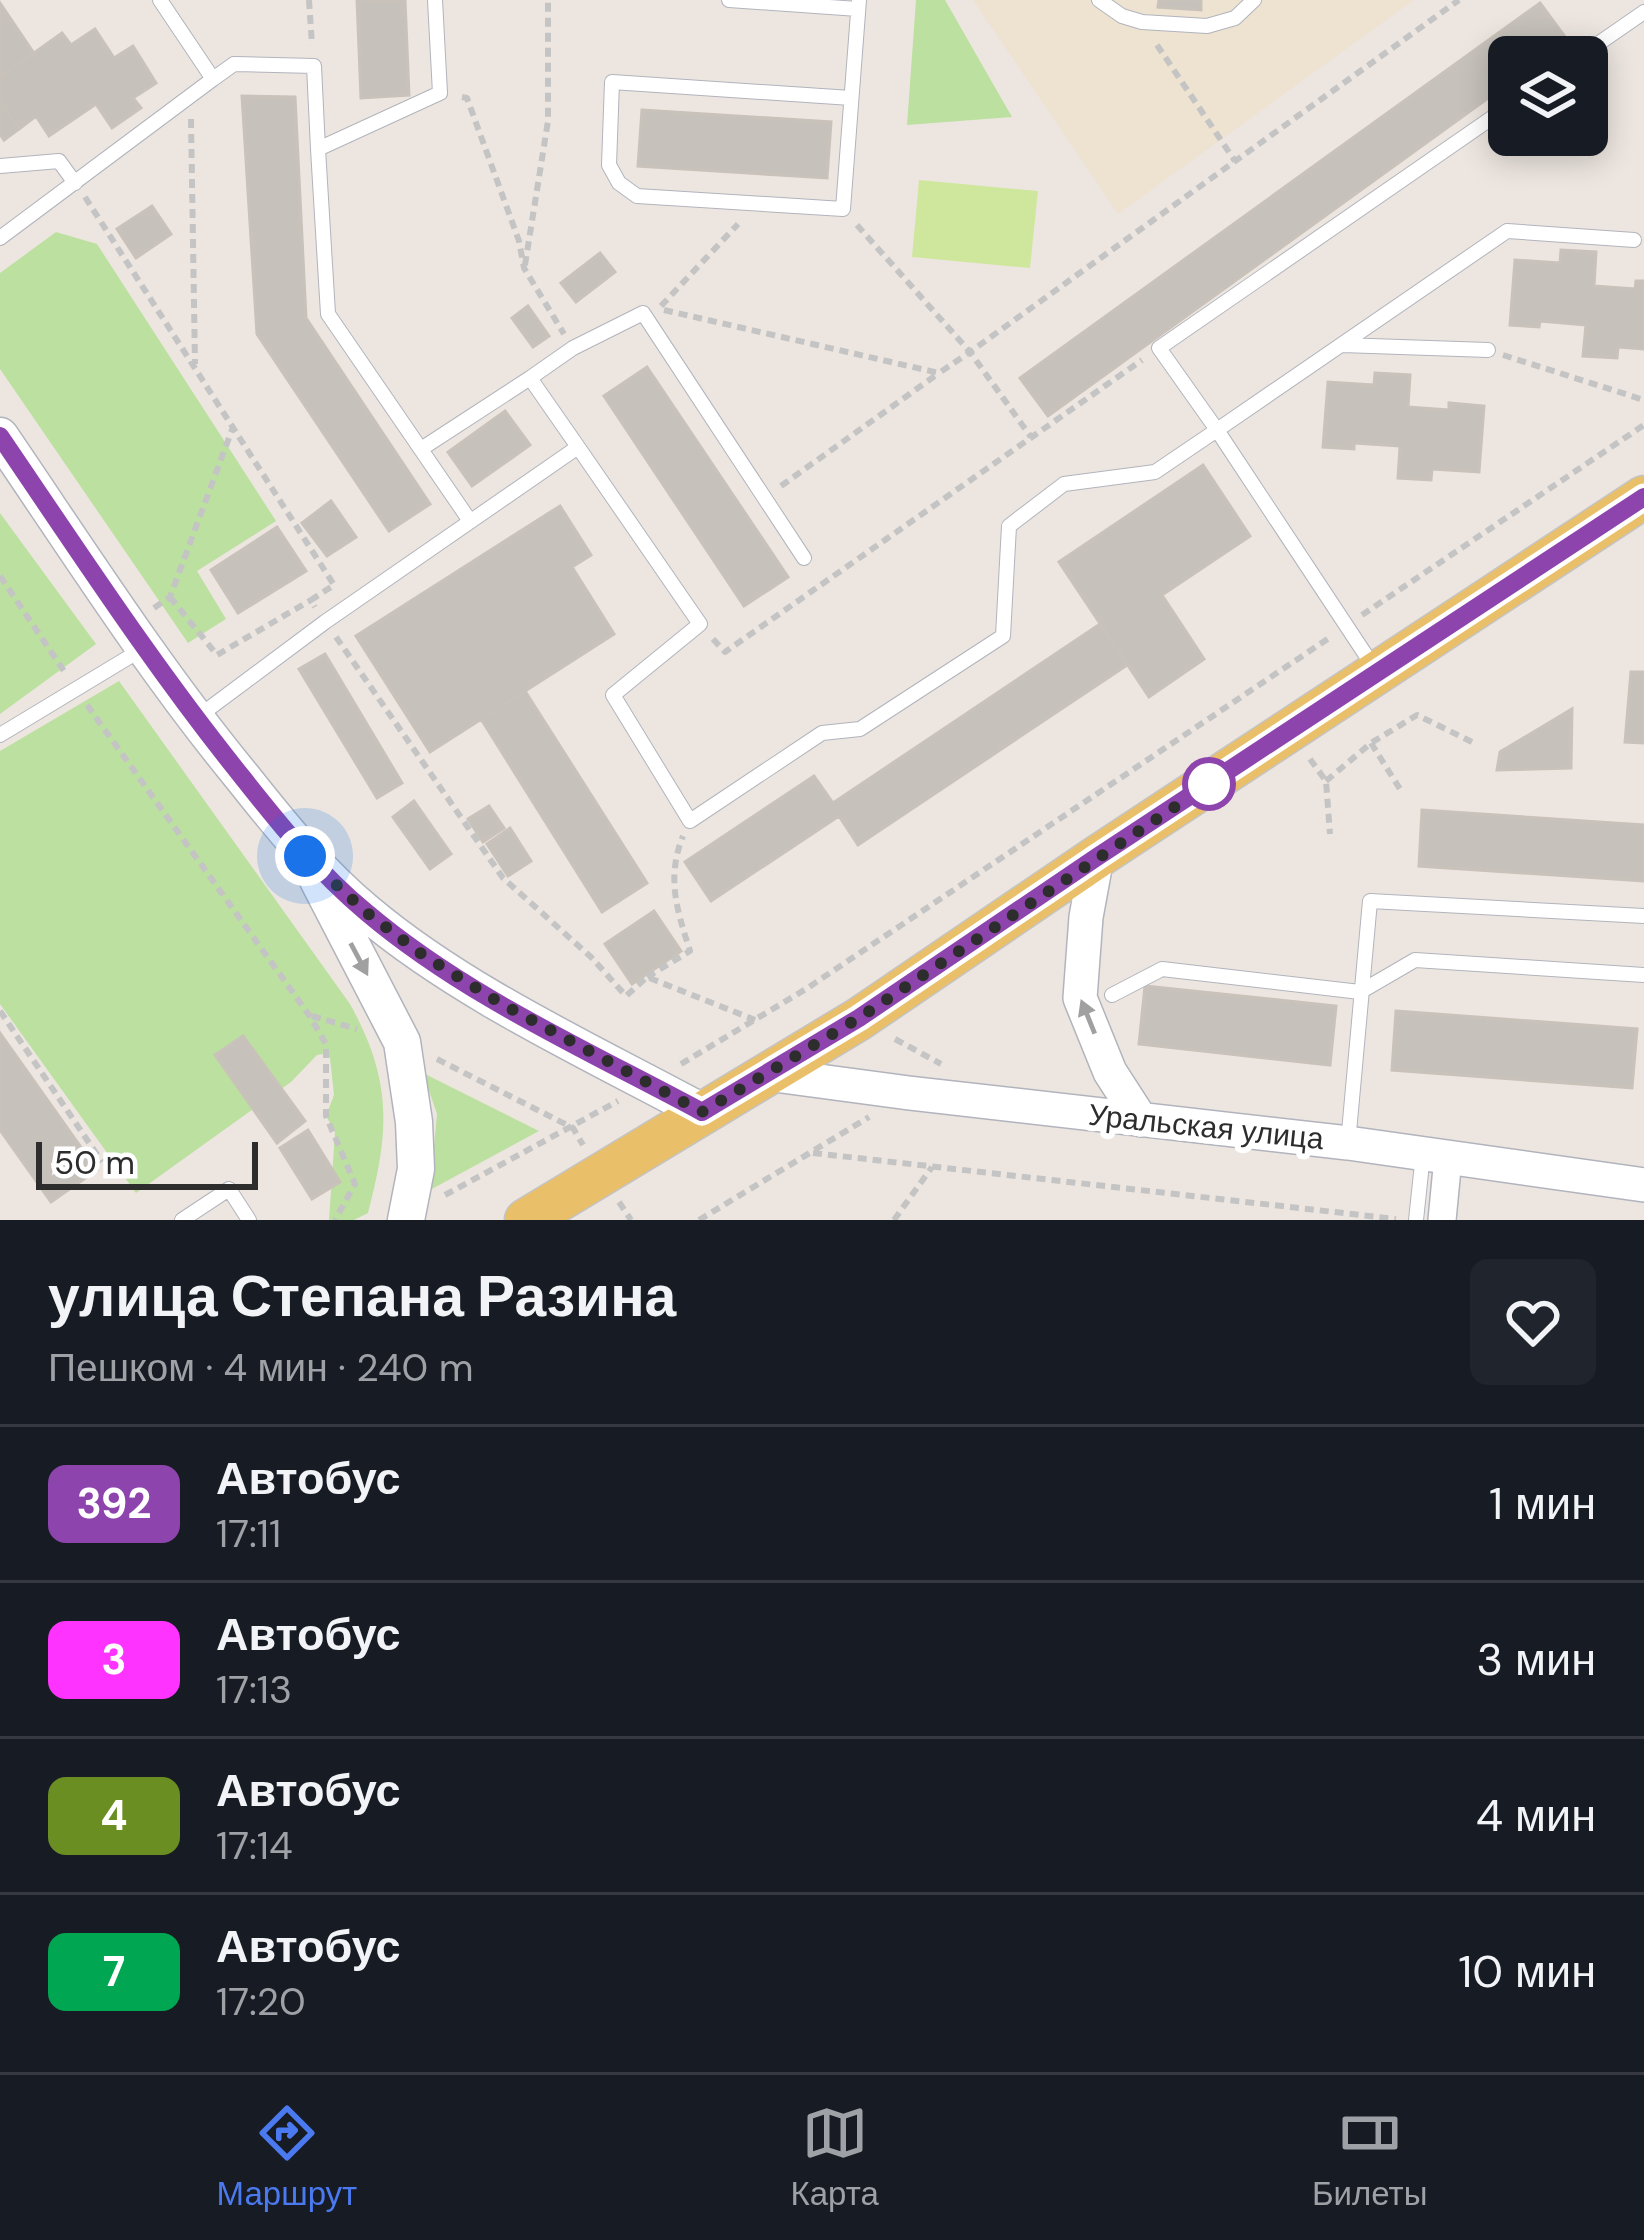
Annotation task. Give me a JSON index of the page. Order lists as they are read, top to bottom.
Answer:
{
  "streets": {
    "street": ["Уральская улица"]
  },
  "lines": ["bus line 392"],
  "scale_bar": "50 m",
  "page": {
    "scale": "50 m",
    "heading": ["улица Степана Разина", "Пешком · 4 мин · 240 m"],
    "list": [
      {
        "mark": "392",
        "name": "Автобус",
        "note": "17:11",
        "value": "1 мин"
      },
      {
        "mark": "3",
        "name": "Автобус",
        "note": "17:13",
        "value": "3 мин"
      },
      {
        "mark": "4",
        "name": "Автобус",
        "note": "17:14",
        "value": "4 мин"
      },
      {
        "mark": "7",
        "name": "Автобус",
        "note": "17:20",
        "value": "10 мин"
      }
    ],
    "tabs": ["Маршрут", "Карта", "Билеты"]
  }
}
